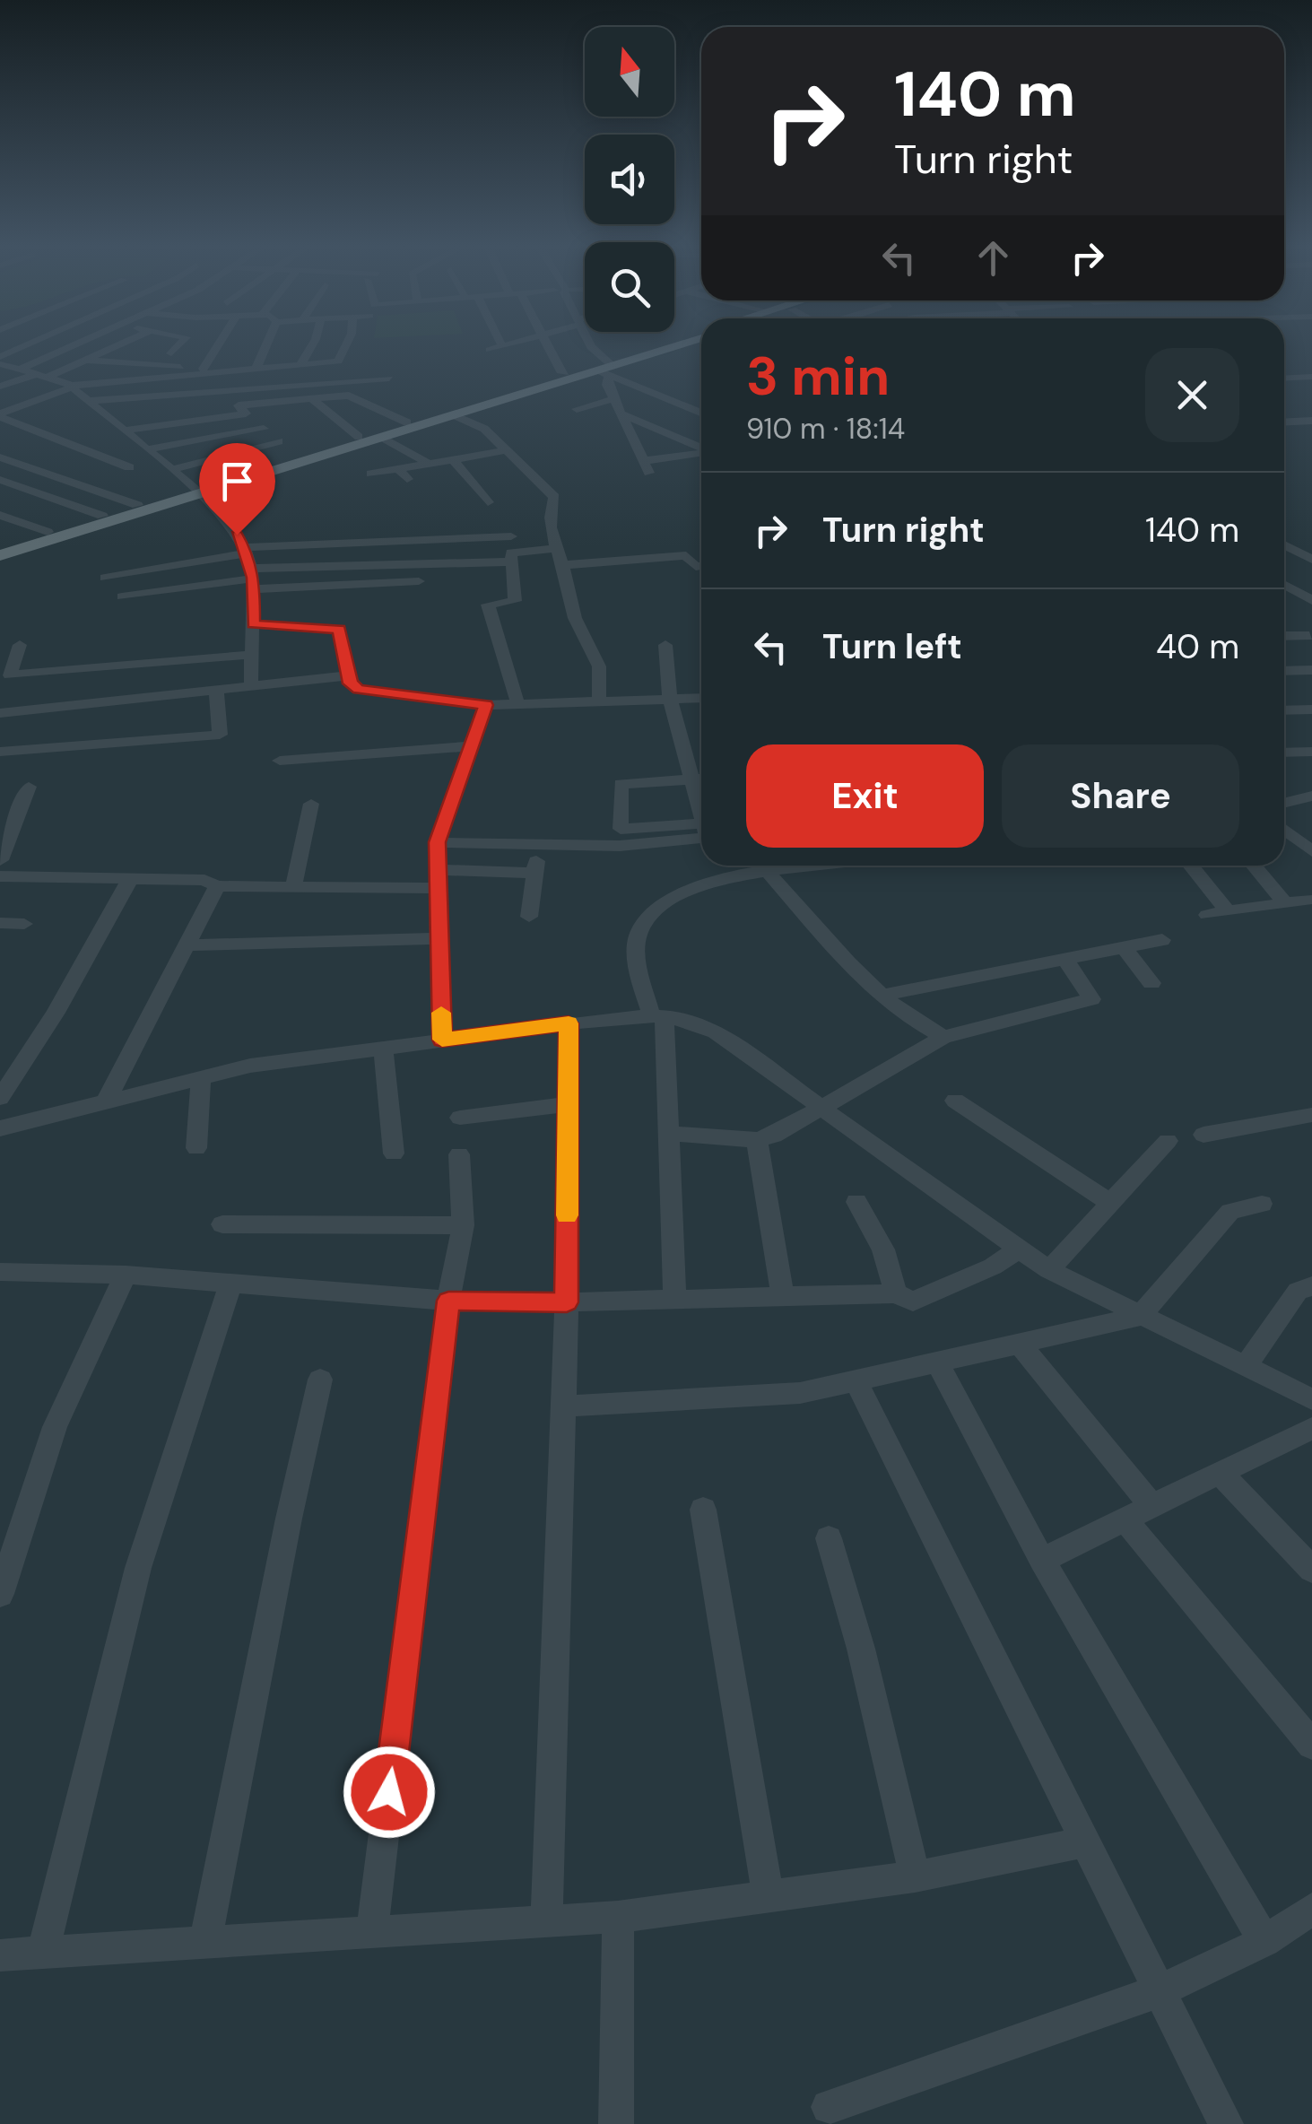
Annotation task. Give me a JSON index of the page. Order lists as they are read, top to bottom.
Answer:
{
  "north": "top",
  "page": {
    "turn": ["140 m", "Turn right"],
    "heading": ["3 min", "910 m · 18:14"],
    "list": [
      {
        "name": "Turn right",
        "value": "140 m"
      },
      {
        "name": "Turn left",
        "value": "40 m"
      }
    ],
    "buttons": ["Exit", "Share"]
  }
}
